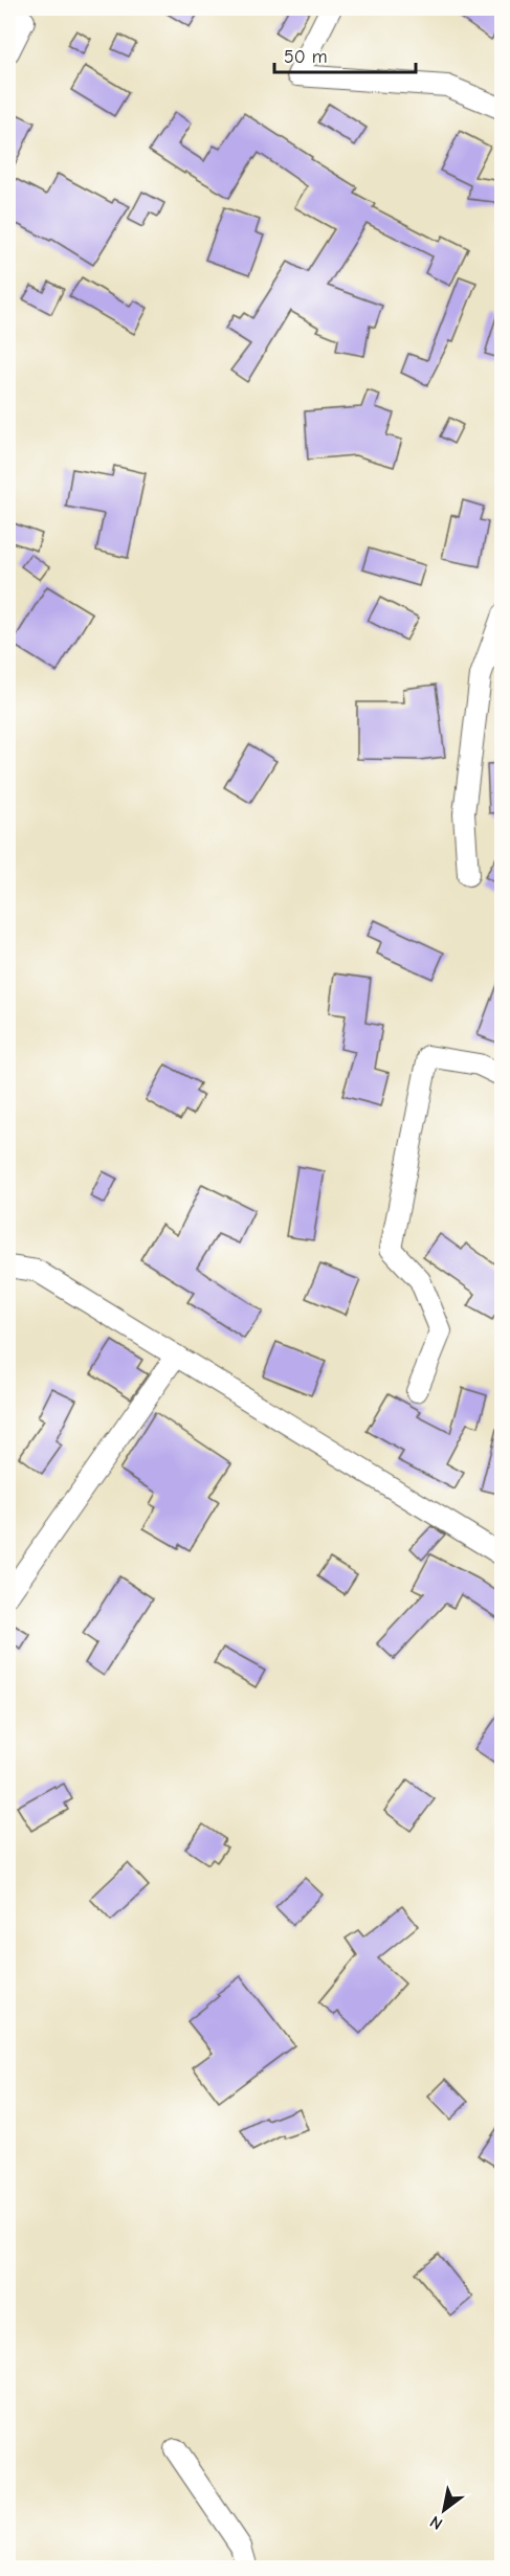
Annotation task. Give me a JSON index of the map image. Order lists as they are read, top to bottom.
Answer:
{
  "scale_bar": "50 m",
  "north": "bottom left"
}
